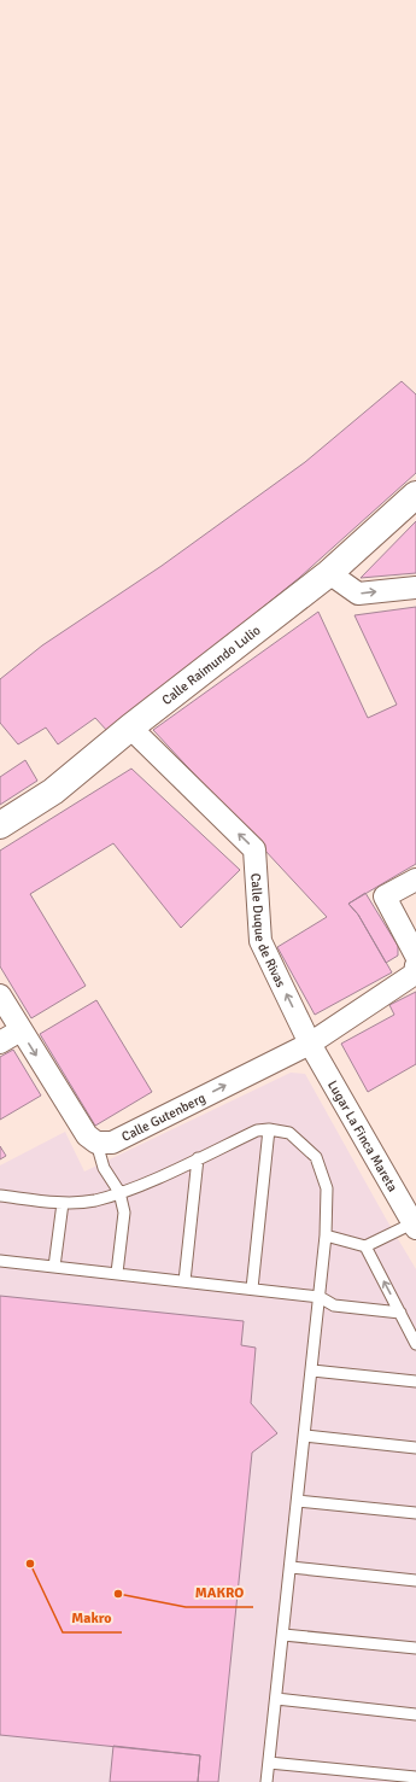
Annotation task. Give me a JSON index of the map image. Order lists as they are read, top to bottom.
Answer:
{
  "streets": {
    "street": [
      "Calle Raimundo Lulio",
      "Calle Duque de Rivas",
      "Calle Gutenberg",
      "Lugar La Finca Mareta"
    ]
  },
  "crossings": [
    ["Calle Raimundo Lulio", "Calle Duque de Rivas"],
    ["Calle Duque de Rivas", "Calle Gutenberg"],
    ["Calle Duque de Rivas", "Lugar La Finca Mareta"],
    ["Calle Gutenberg", "Lugar La Finca Mareta"]
  ],
  "one_way": ["Calle Duque de Rivas", "Calle Gutenberg"],
  "places": ["Makro", "MAKRO"]
}
